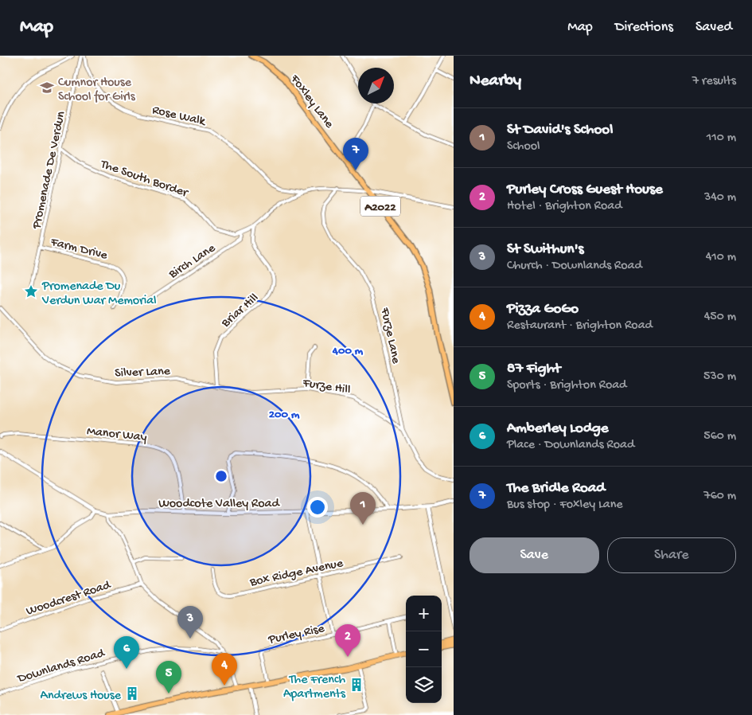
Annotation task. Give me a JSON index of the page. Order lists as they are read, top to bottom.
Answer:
{
  "streets": {
    "main road": ["Foxley Lane", "A2022"],
    "street": [
      "Rose Walk",
      "Promenade De Verdun",
      "The South Border",
      "Farm Drive",
      "Birch Lane",
      "Briar Hill",
      "Furze Lane",
      "Silver Lane",
      "Furze Hill",
      "Manor Way",
      "Woodcote Valley Road",
      "Box Ridge Avenue",
      "Woodcrest Road",
      "Purley Rise",
      "Downlands Road"
    ]
  },
  "crossings": [
    ["Foxley Lane", "The South Border"],
    ["Rose Walk", "Promenade De Verdun"],
    ["Rose Walk", "The South Border"],
    ["Promenade De Verdun", "The South Border"],
    ["Promenade De Verdun", "Farm Drive"],
    ["The South Border", "Birch Lane"],
    ["The South Border", "Briar Hill"],
    ["The South Border", "Furze Lane"],
    ["Briar Hill", "Silver Lane"],
    ["Briar Hill", "Furze Hill"],
    ["Furze Lane", "Furze Hill"],
    ["Silver Lane", "Furze Hill"],
    ["Manor Way", "Woodcote Valley Road"]
  ],
  "places": {
    "school or university": ["Cumnor House School for Girls"],
    "place": ["Promenade Du Verdun War Memorial"],
    "building": ["The French Apartments", "Andrews House"]
  },
  "north": "top right",
  "page": {
    "header": "Map",
    "nav": ["Map", "Directions", "Saved"],
    "heading": ["Nearby", "7 results"],
    "list": [
      {
        "mark": "1",
        "name": "St David's School",
        "note": "School",
        "value": "110 m"
      },
      {
        "mark": "2",
        "name": "Purley Cross Guest House",
        "note": "Hotel · Brighton Road",
        "value": "340 m"
      },
      {
        "mark": "3",
        "name": "St Swithun's",
        "note": "Church · Downlands Road",
        "value": "410 m"
      },
      {
        "mark": "4",
        "name": "Pizza GoGo",
        "note": "Restaurant · Brighton Road",
        "value": "450 m"
      },
      {
        "mark": "5",
        "name": "87 Fight",
        "note": "Sports · Brighton Road",
        "value": "530 m"
      },
      {
        "mark": "6",
        "name": "Amberley Lodge",
        "note": "Place · Downlands Road",
        "value": "560 m"
      },
      {
        "mark": "7",
        "name": "The Bridle Road",
        "note": "Bus stop · Foxley Lane",
        "value": "760 m"
      }
    ],
    "pins": [
      "7",
      "1",
      "3",
      "2",
      "6",
      "4",
      "5"
    ],
    "buttons": ["Save", "Share"],
    "map_buttons": ["+", "−"]
  },
  "rings": ["400 m", "200 m"]
}
